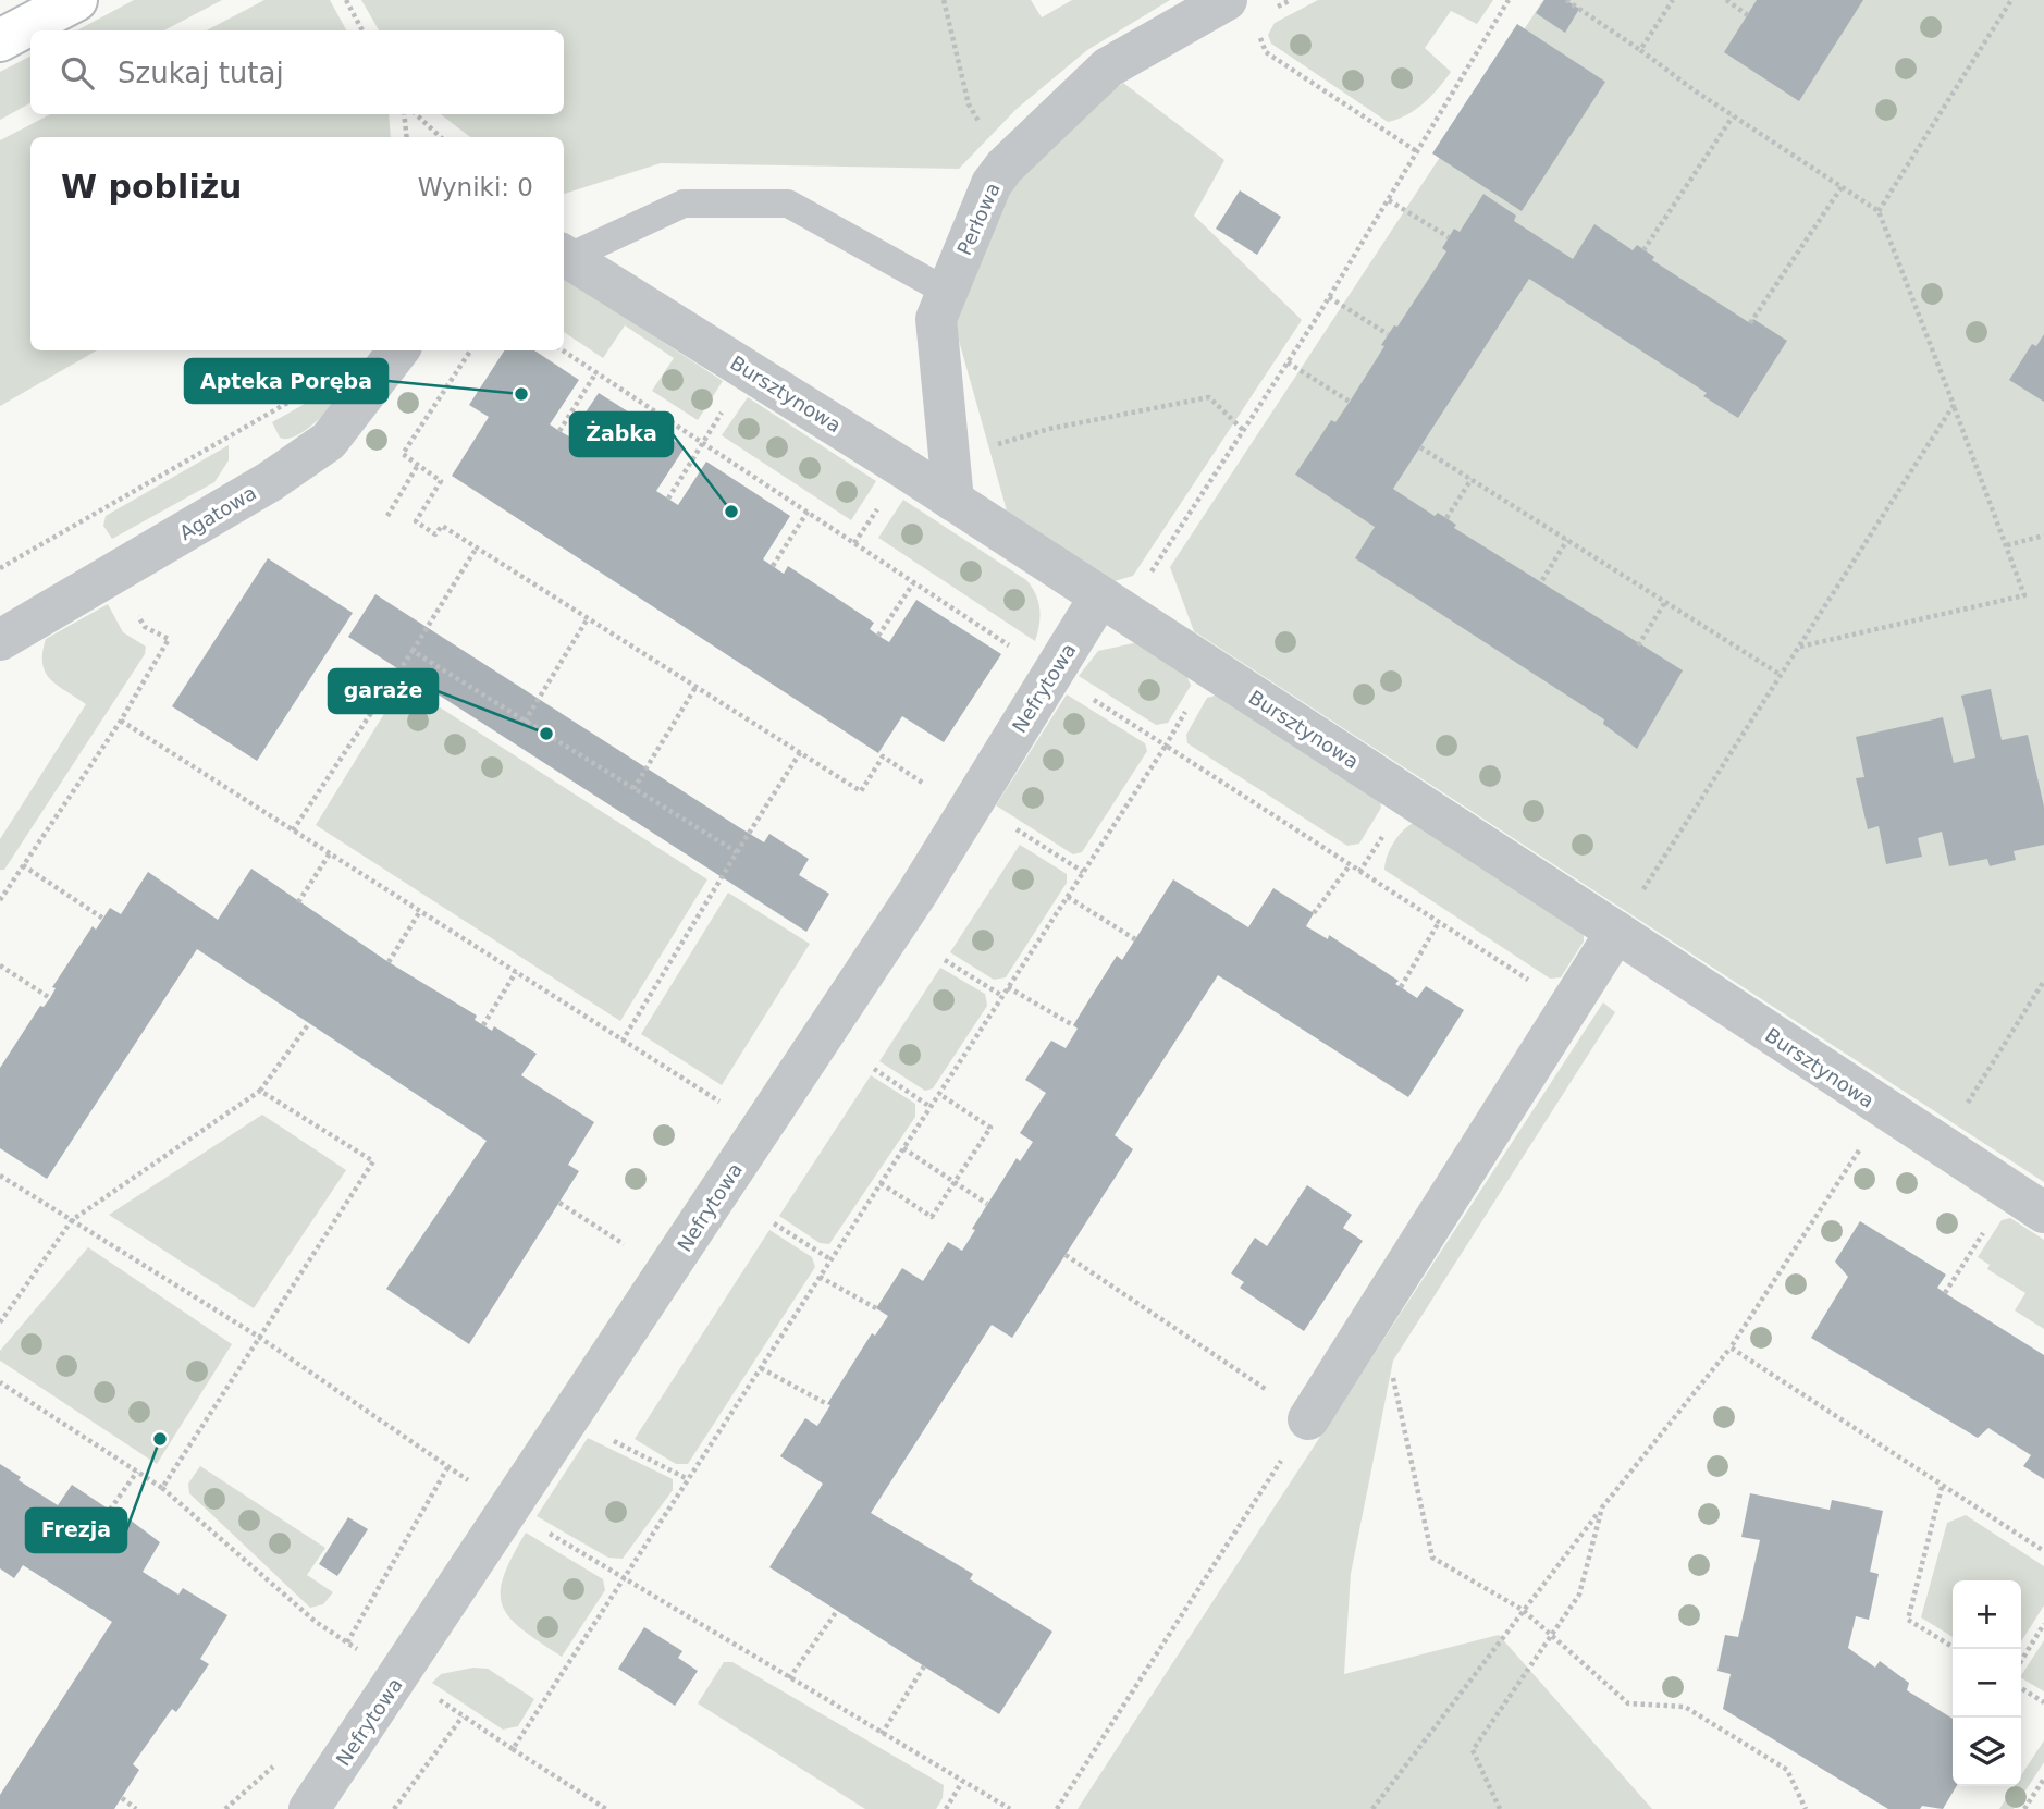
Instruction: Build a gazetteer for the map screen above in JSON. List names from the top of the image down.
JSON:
{
  "streets": {
    "street": [
      "Perłowa",
      "Bursztynowa",
      "Agatowa",
      "Nefrytowa"
    ]
  },
  "crossings": [
    ["Perłowa", "Bursztynowa"],
    ["Bursztynowa", "Nefrytowa"]
  ],
  "places": [
    "Apteka Poręba",
    "Żabka",
    "garaże",
    "Frezja"
  ],
  "page": {
    "search": "Szukaj tutaj",
    "heading": ["W pobliżu", "Wyniki: 0"],
    "map_buttons": ["+", "−"]
  }
}
